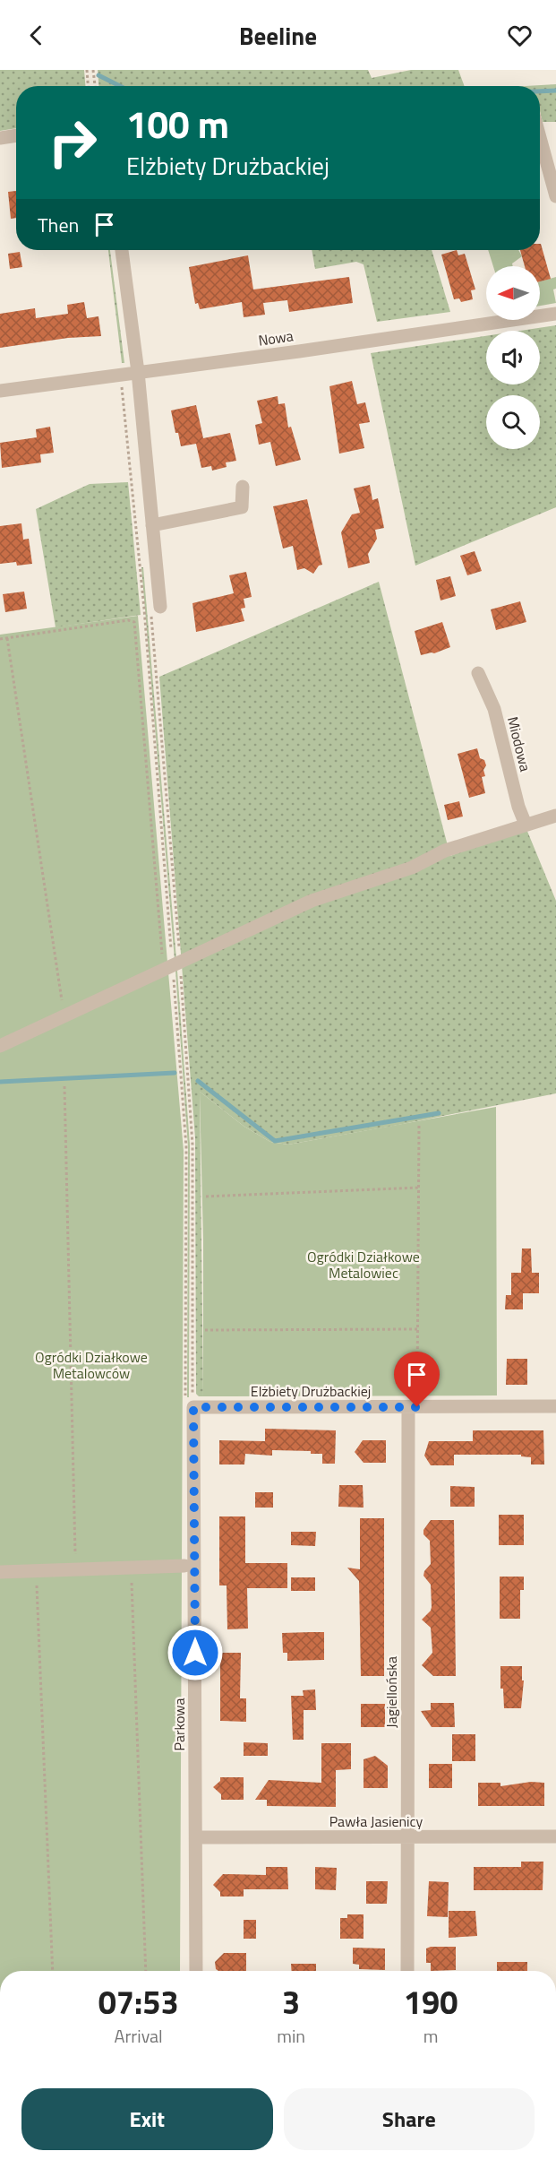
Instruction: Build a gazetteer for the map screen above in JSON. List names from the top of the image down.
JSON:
{
  "streets": {
    "street": [
      "Nowa",
      "Miodowa",
      "Elżbiety Drużbackiej",
      "Jagiellońska",
      "Parkowa",
      "Pawła Jasienicy"
    ]
  },
  "crossings": [
    ["Elżbiety Drużbackiej", "Jagiellońska"],
    ["Elżbiety Drużbackiej", "Parkowa"],
    ["Jagiellońska", "Pawła Jasienicy"],
    ["Parkowa", "Pawła Jasienicy"]
  ],
  "parks": ["Ogródki Działkowe Metalowiec", "Ogródki Działkowe Metalowców"],
  "north": "left",
  "page": {
    "header": "Beeline",
    "turn": ["100 m", "Elżbiety Drużbackiej"],
    "then": "Then",
    "eta": [
      "07:53",
      "Arrival",
      "3",
      "min",
      "190",
      "m"
    ],
    "buttons": ["Exit", "Share"]
  }
}
